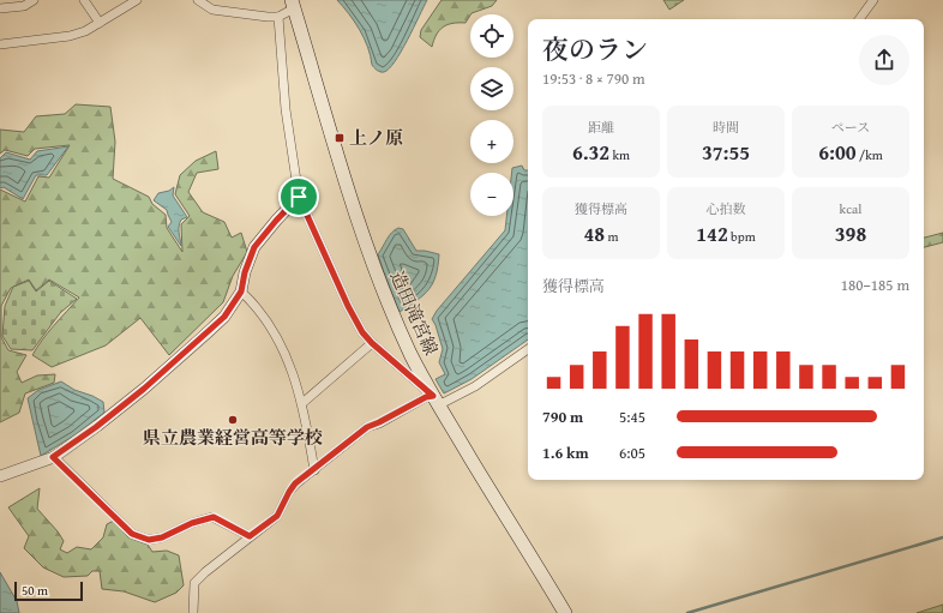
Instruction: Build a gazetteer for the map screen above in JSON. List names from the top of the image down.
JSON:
{
  "streets": {
    "main road": ["造田滝宮線"]
  },
  "places": {
    "transit": ["上ノ原"],
    "other": ["県立農業経営高等学校"]
  },
  "scale_bar": "50 m",
  "page": {
    "map_buttons": ["+", "−"],
    "heading": ["夜のラン", "19:53 · 8 × 790 m"],
    "stats": [
      ["距離", "6.32 km"],
      ["時間", "37:55"],
      ["ペース", "6:00 /km"],
      ["獲得標高", "48 m"],
      ["心拍数", "142 bpm"],
      ["kcal", "398"]
    ],
    "chart": ["獲得標高", "180–185 m"],
    "list": [
      {
        "name": "790 m",
        "note": "5:45"
      },
      {
        "name": "1.6 km",
        "note": "6:05"
      }
    ],
    "scale": "50 m"
  }
}
